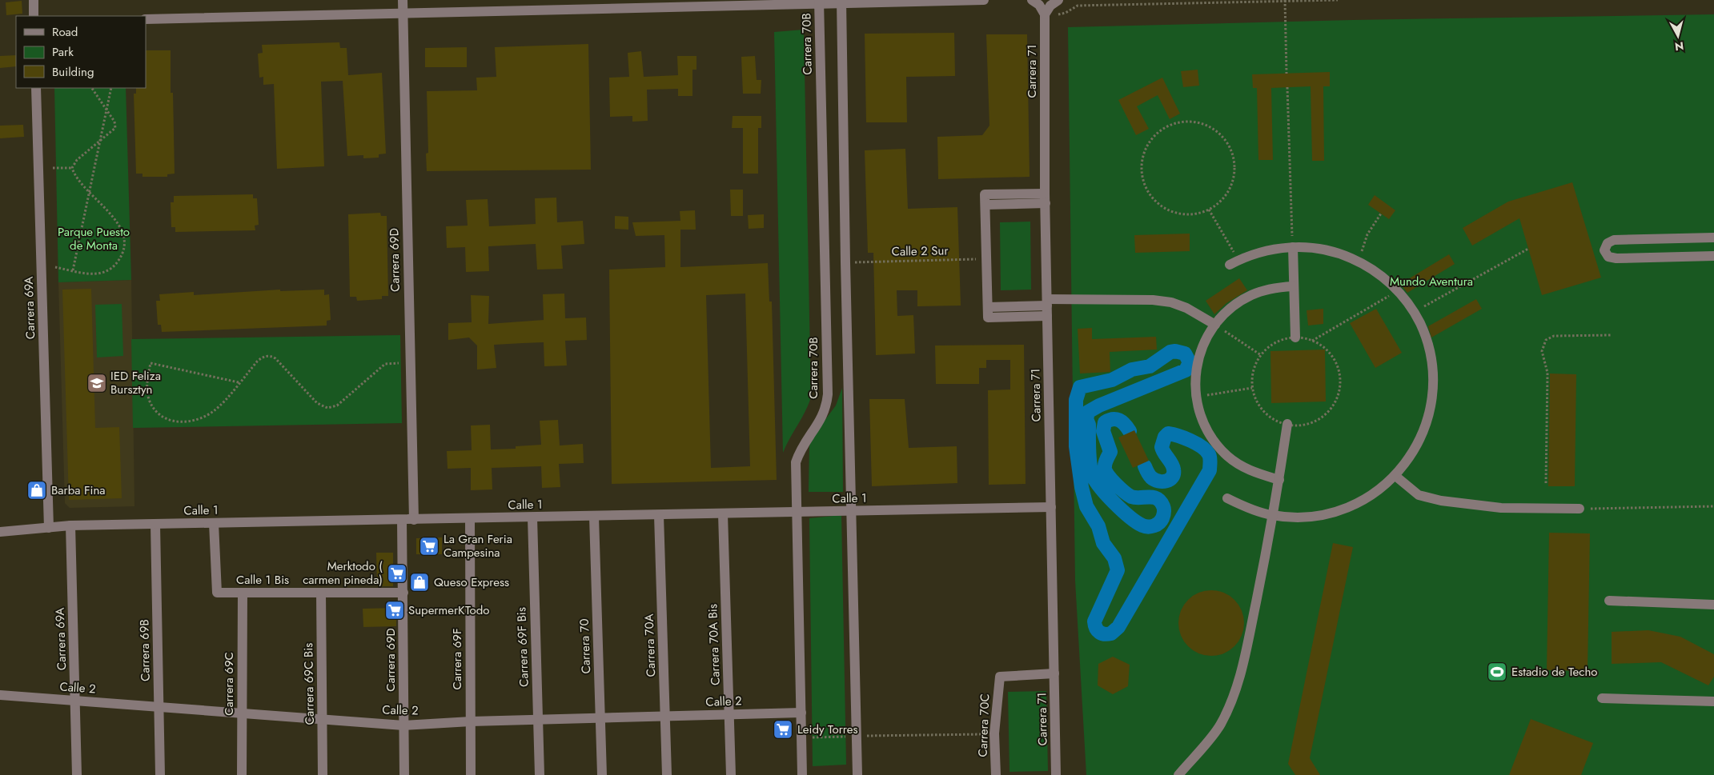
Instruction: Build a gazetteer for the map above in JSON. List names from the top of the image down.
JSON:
{
  "streets": {
    "street": [
      "Carrera 70B",
      "Carrera 71",
      "Carrera 69D",
      "Carrera 69A",
      "Calle 1",
      "Calle 1 Bis",
      "Carrera 70A Bis",
      "Carrera 70A",
      "Carrera 70",
      "Carrera 69F Bis",
      "Carrera 69B",
      "Carrera 69F",
      "Carrera 69C",
      "Carrera 69C Bis",
      "Calle 2",
      "Carrera 70C"
    ],
    "path": ["Calle 2 Sur"]
  },
  "crossings": [
    ["Carrera 70B", "Calle 1"],
    ["Carrera 70B", "Calle 2"],
    ["Carrera 71", "Calle 1"],
    ["Carrera 71", "Carrera 70C"],
    ["Carrera 69D", "Calle 1"],
    ["Carrera 69D", "Calle 1 Bis"],
    ["Carrera 69D", "Calle 2"],
    ["Carrera 69A", "Calle 1"],
    ["Carrera 69A", "Calle 2"],
    ["Calle 1", "Calle 1 Bis"],
    ["Calle 1", "Carrera 70A Bis"],
    ["Calle 1", "Carrera 70A"],
    ["Calle 1", "Carrera 70"],
    ["Calle 1", "Carrera 69F Bis"],
    ["Calle 1", "Carrera 69B"],
    ["Calle 1", "Carrera 69F"],
    ["Calle 1 Bis", "Carrera 69C"],
    ["Calle 1 Bis", "Carrera 69C Bis"],
    ["Carrera 70A Bis", "Calle 2"],
    ["Carrera 70A", "Calle 2"],
    ["Carrera 70", "Calle 2"],
    ["Carrera 69F Bis", "Calle 2"],
    ["Carrera 69B", "Calle 2"],
    ["Carrera 69F", "Calle 2"],
    ["Carrera 69C", "Calle 2"],
    ["Carrera 69C Bis", "Calle 2"]
  ],
  "parks": ["Parque Puesto de Monta", "Mundo Aventura"],
  "places": {
    "school or university": ["IED Feliza Bursztyn"],
    "shop": ["Barba Fina", "Queso Express"],
    "supermarket": [
      "La Gran Feria Campesina",
      "Merktodo ( carmen pineda)",
      "SupermerKTodo",
      "Leidy Torres"
    ],
    "sports": ["Estadio de Techo"]
  },
  "legend": ["Road", "Park", "Building"],
  "north": "bottom"
}
